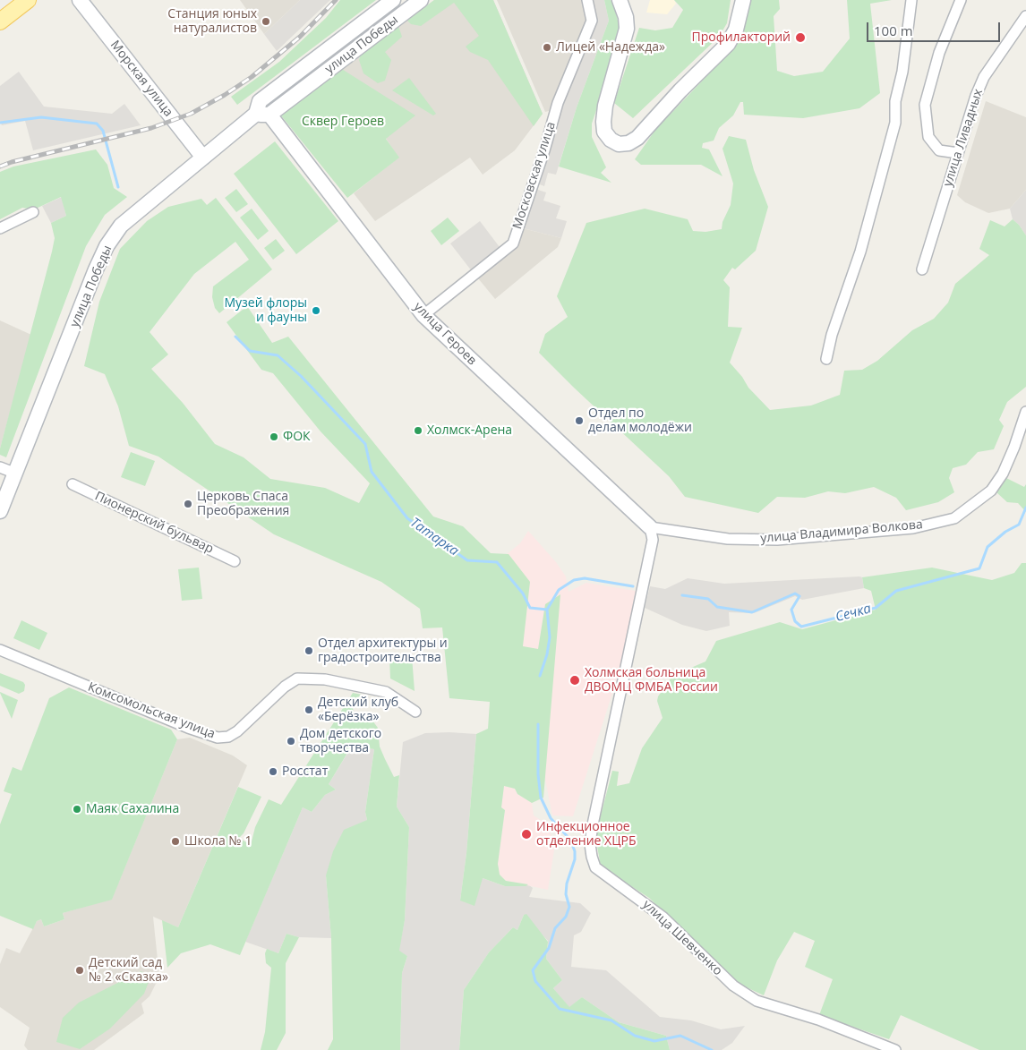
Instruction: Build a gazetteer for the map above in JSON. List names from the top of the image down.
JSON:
{
  "streets": {
    "main road": ["улица Победы", "Морская улица", "улица Героев"],
    "street": [
      "улица Ливадных",
      "Московская улица",
      "Пионерский бульвар",
      "улица Владимира Волкова",
      "Комсомольская улица",
      "улица Шевченко"
    ]
  },
  "crossings": [
    ["улица Победы", "Морская улица"],
    ["улица Победы", "улица Героев"],
    ["Московская улица", "улица Героев"],
    ["улица Героев", "улица Владимира Волкова"],
    ["улица Героев", "улица Шевченко"],
    ["улица Владимира Волкова", "улица Шевченко"]
  ],
  "water": ["Татарка", "Сечка"],
  "parks": ["Сквер Героев"],
  "places": [
    "Станция юных натуралистов",
    "Профилакторий",
    "Лицей «Надежда»",
    "Музей флоры и фауны",
    "Отдел по делам молодёжи",
    "Холмск-Арена",
    "ФОК",
    "Церковь Спаса Преображения",
    "Отдел архитектуры и градостроительства",
    "Холмская больница ДВОМЦ ФМБА России",
    "Детский клуб «Берёзка»",
    "Дом детского творчества",
    "Росстат",
    "Маяк Сахалина",
    "Инфекционное отделение ХЦРБ",
    "Школа № 1",
    "Детский сад № 2 «Сказка»"
  ],
  "scale_bar": "100 m"
}
